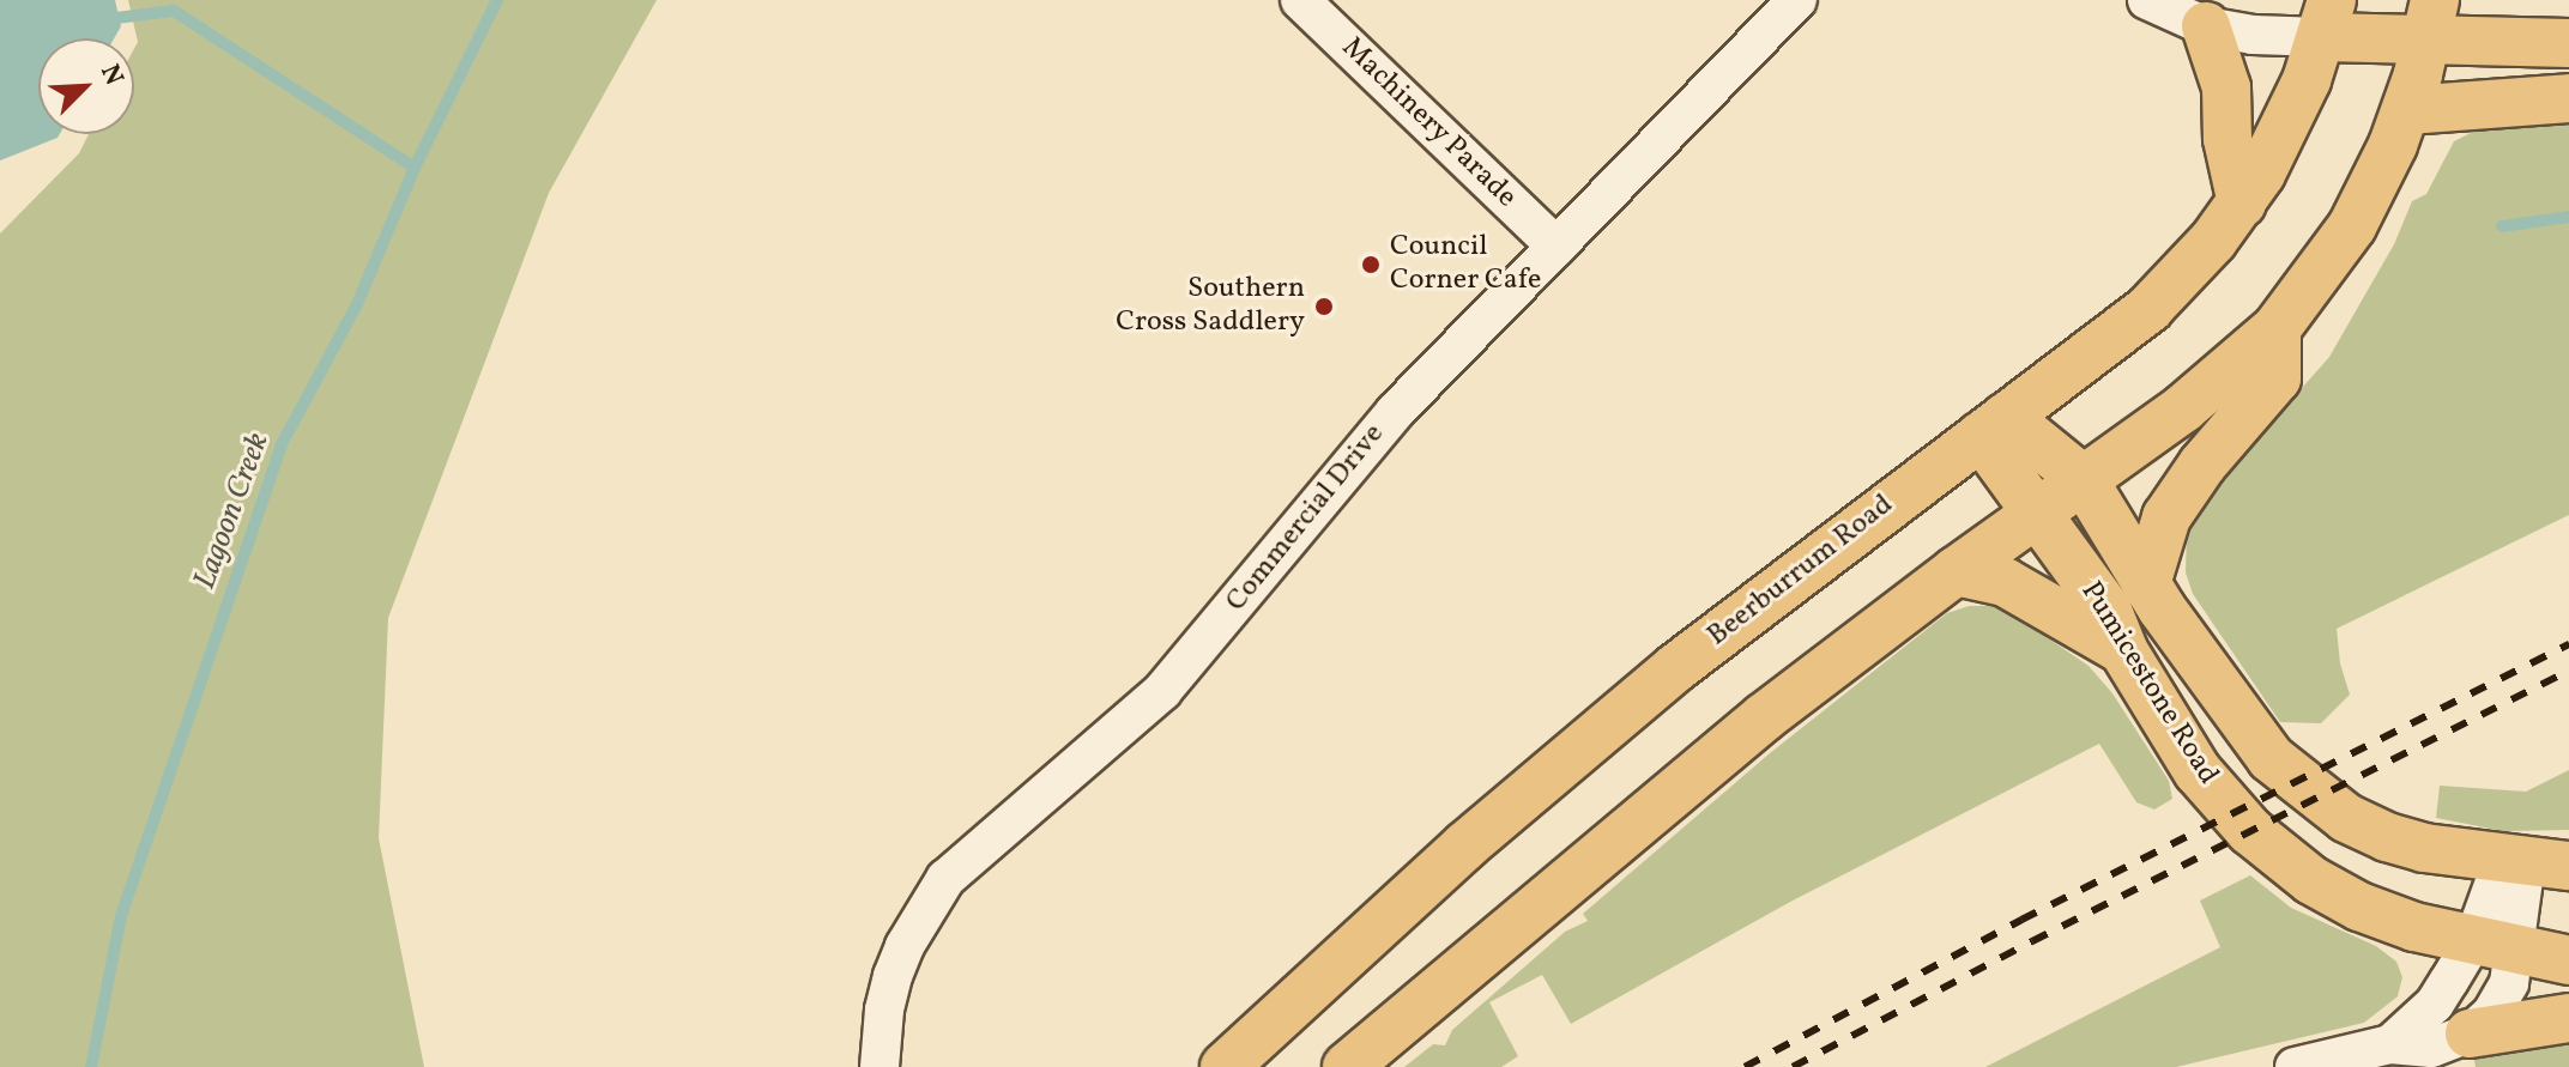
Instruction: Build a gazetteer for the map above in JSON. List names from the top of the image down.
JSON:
{
  "streets": {
    "main road": ["Beerburrum Road", "Pumicestone Road"],
    "street": ["Machinery Parade", "Commercial Drive"]
  },
  "crossings": [
    ["Machinery Parade", "Commercial Drive"],
    ["Beerburrum Road", "Pumicestone Road"]
  ],
  "water": ["Lagoon Creek"],
  "places": ["Council Corner Cafe", "Southern Cross Saddlery"],
  "north": "top right"
}
